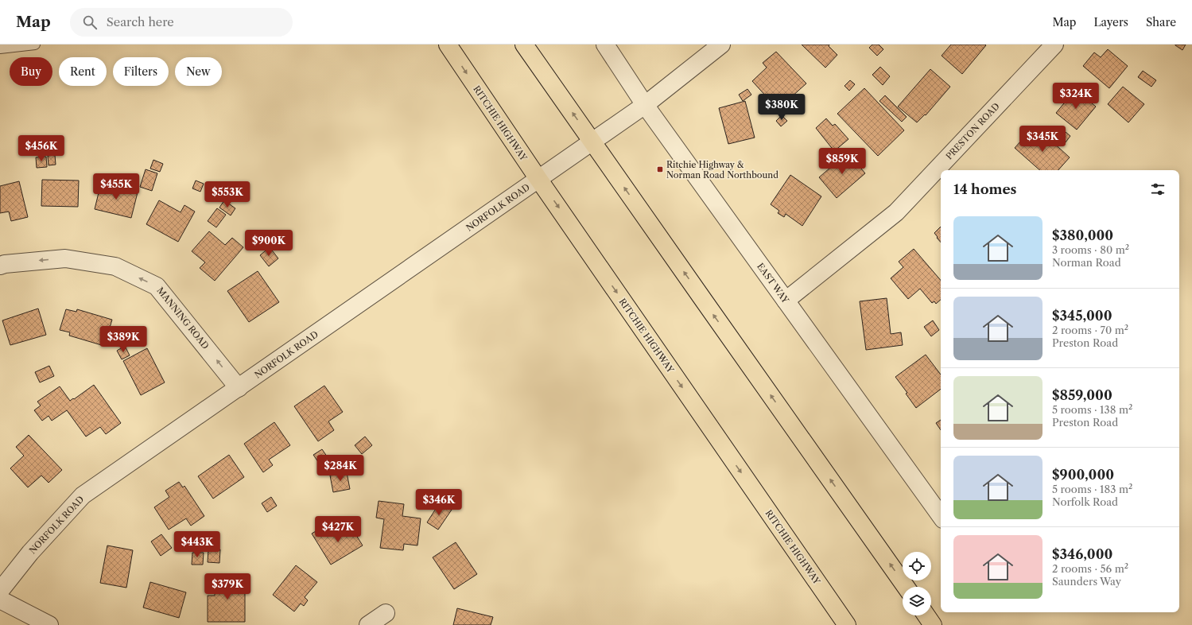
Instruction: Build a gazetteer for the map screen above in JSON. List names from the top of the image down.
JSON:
{
  "streets": {
    "main road": ["RITCHIE HIGHWAY"],
    "street": [
      "PRESTON ROAD",
      "NORFOLK ROAD",
      "EAST WAY",
      "MANNING ROAD"
    ]
  },
  "crossings": [
    ["RITCHIE HIGHWAY", "NORFOLK ROAD"],
    ["PRESTON ROAD", "EAST WAY"],
    ["NORFOLK ROAD", "EAST WAY"],
    ["NORFOLK ROAD", "MANNING ROAD"]
  ],
  "one_way": ["MANNING ROAD"],
  "places": {
    "transit": ["Ritchie Highway & Norman Road Northbound"]
  },
  "page": {
    "header": "Map",
    "search": "Search here",
    "nav": ["Map", "Layers", "Share"],
    "chip": [
      "Buy",
      "Rent",
      "Filters",
      "New"
    ],
    "price": [
      "$324K",
      "$380K",
      "$345K",
      "$456K",
      "$859K",
      "$455K",
      "$553K",
      "$900K",
      "$389K",
      "$284K",
      "$346K",
      "$427K",
      "$443K",
      "$379K"
    ],
    "heading": "14 homes",
    "list": [
      {
        "name": "$380,000",
        "note": "3 rooms · 80 m² · Norman Road"
      },
      {
        "name": "$345,000",
        "note": "2 rooms · 70 m² · Preston Road"
      },
      {
        "name": "$859,000",
        "note": "5 rooms · 138 m² · Preston Road"
      },
      {
        "name": "$900,000",
        "note": "5 rooms · 183 m² · Norfolk Road"
      },
      {
        "name": "$346,000",
        "note": "2 rooms · 56 m² · Saunders Way"
      }
    ]
  }
}
